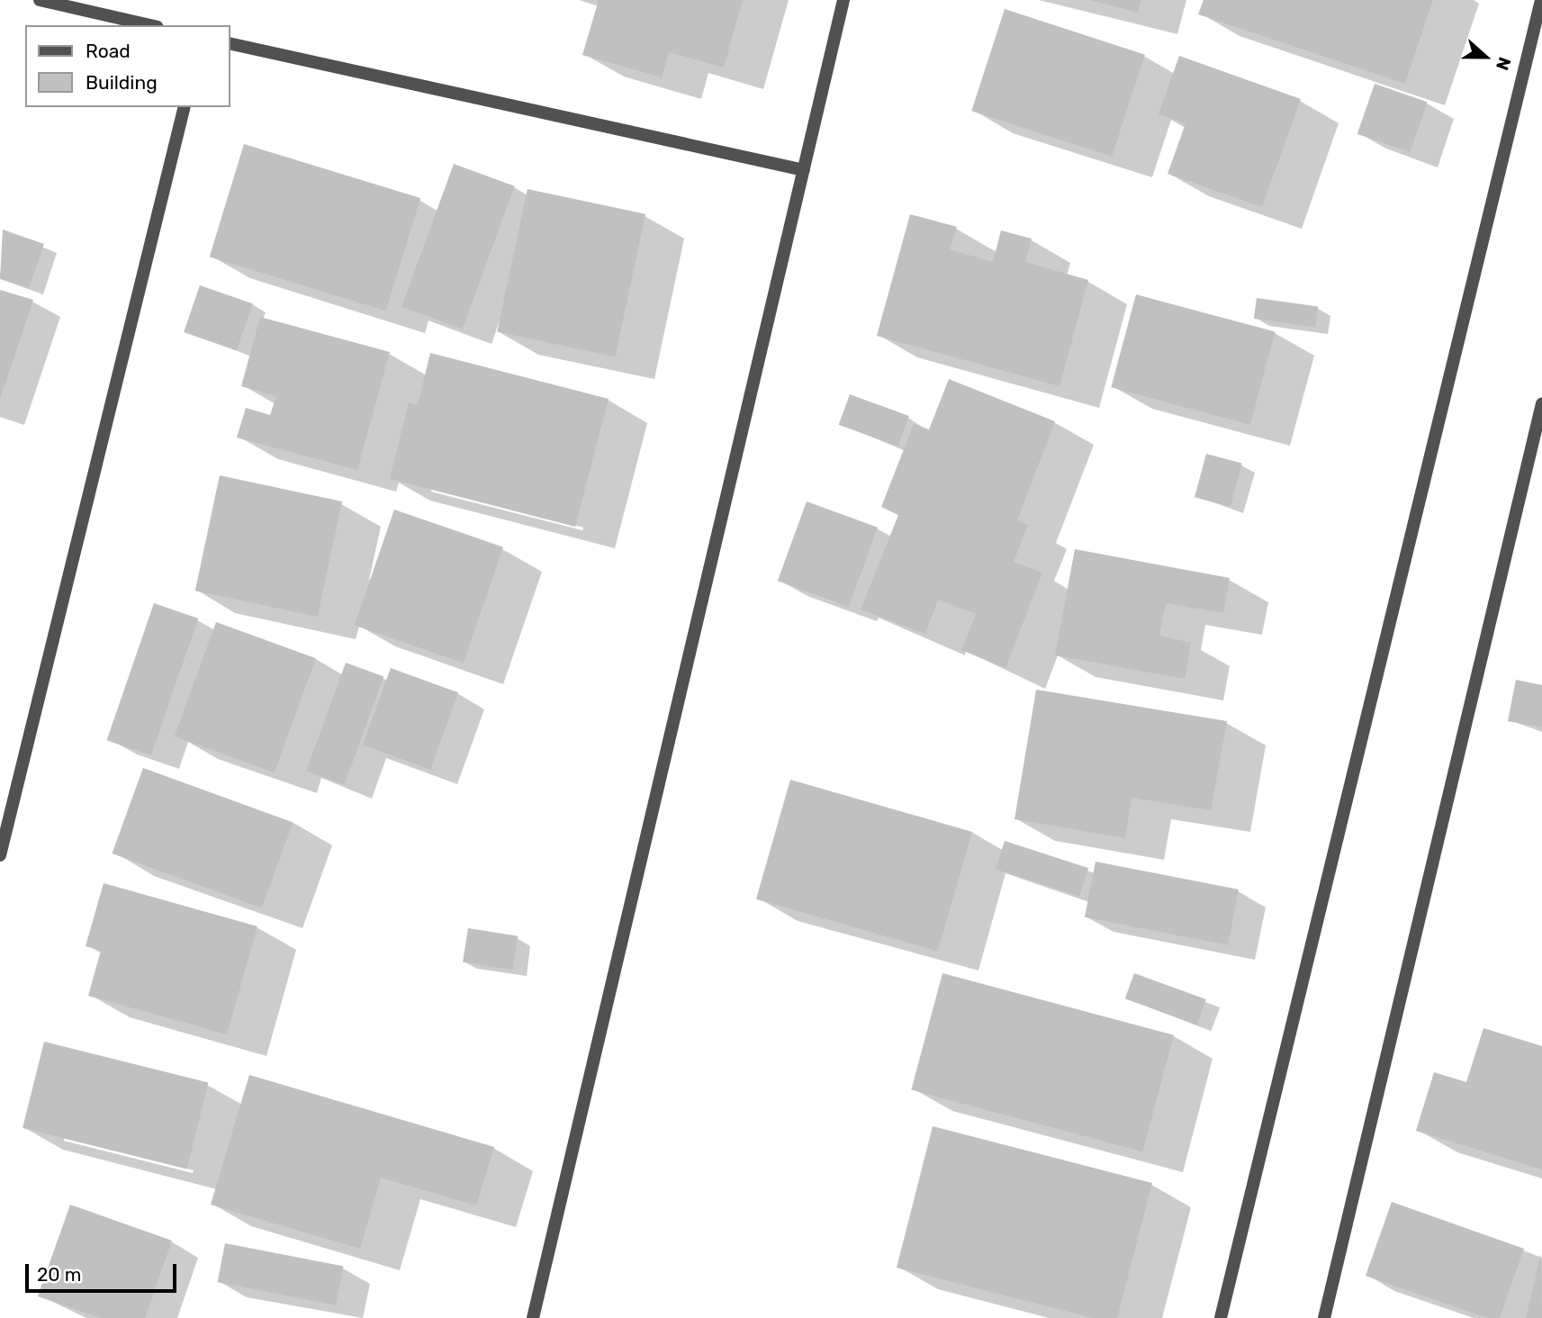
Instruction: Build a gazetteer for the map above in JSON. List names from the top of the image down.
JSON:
{
  "legend": ["Road", "Building"],
  "scale_bar": "20 m",
  "north": "right"
}
